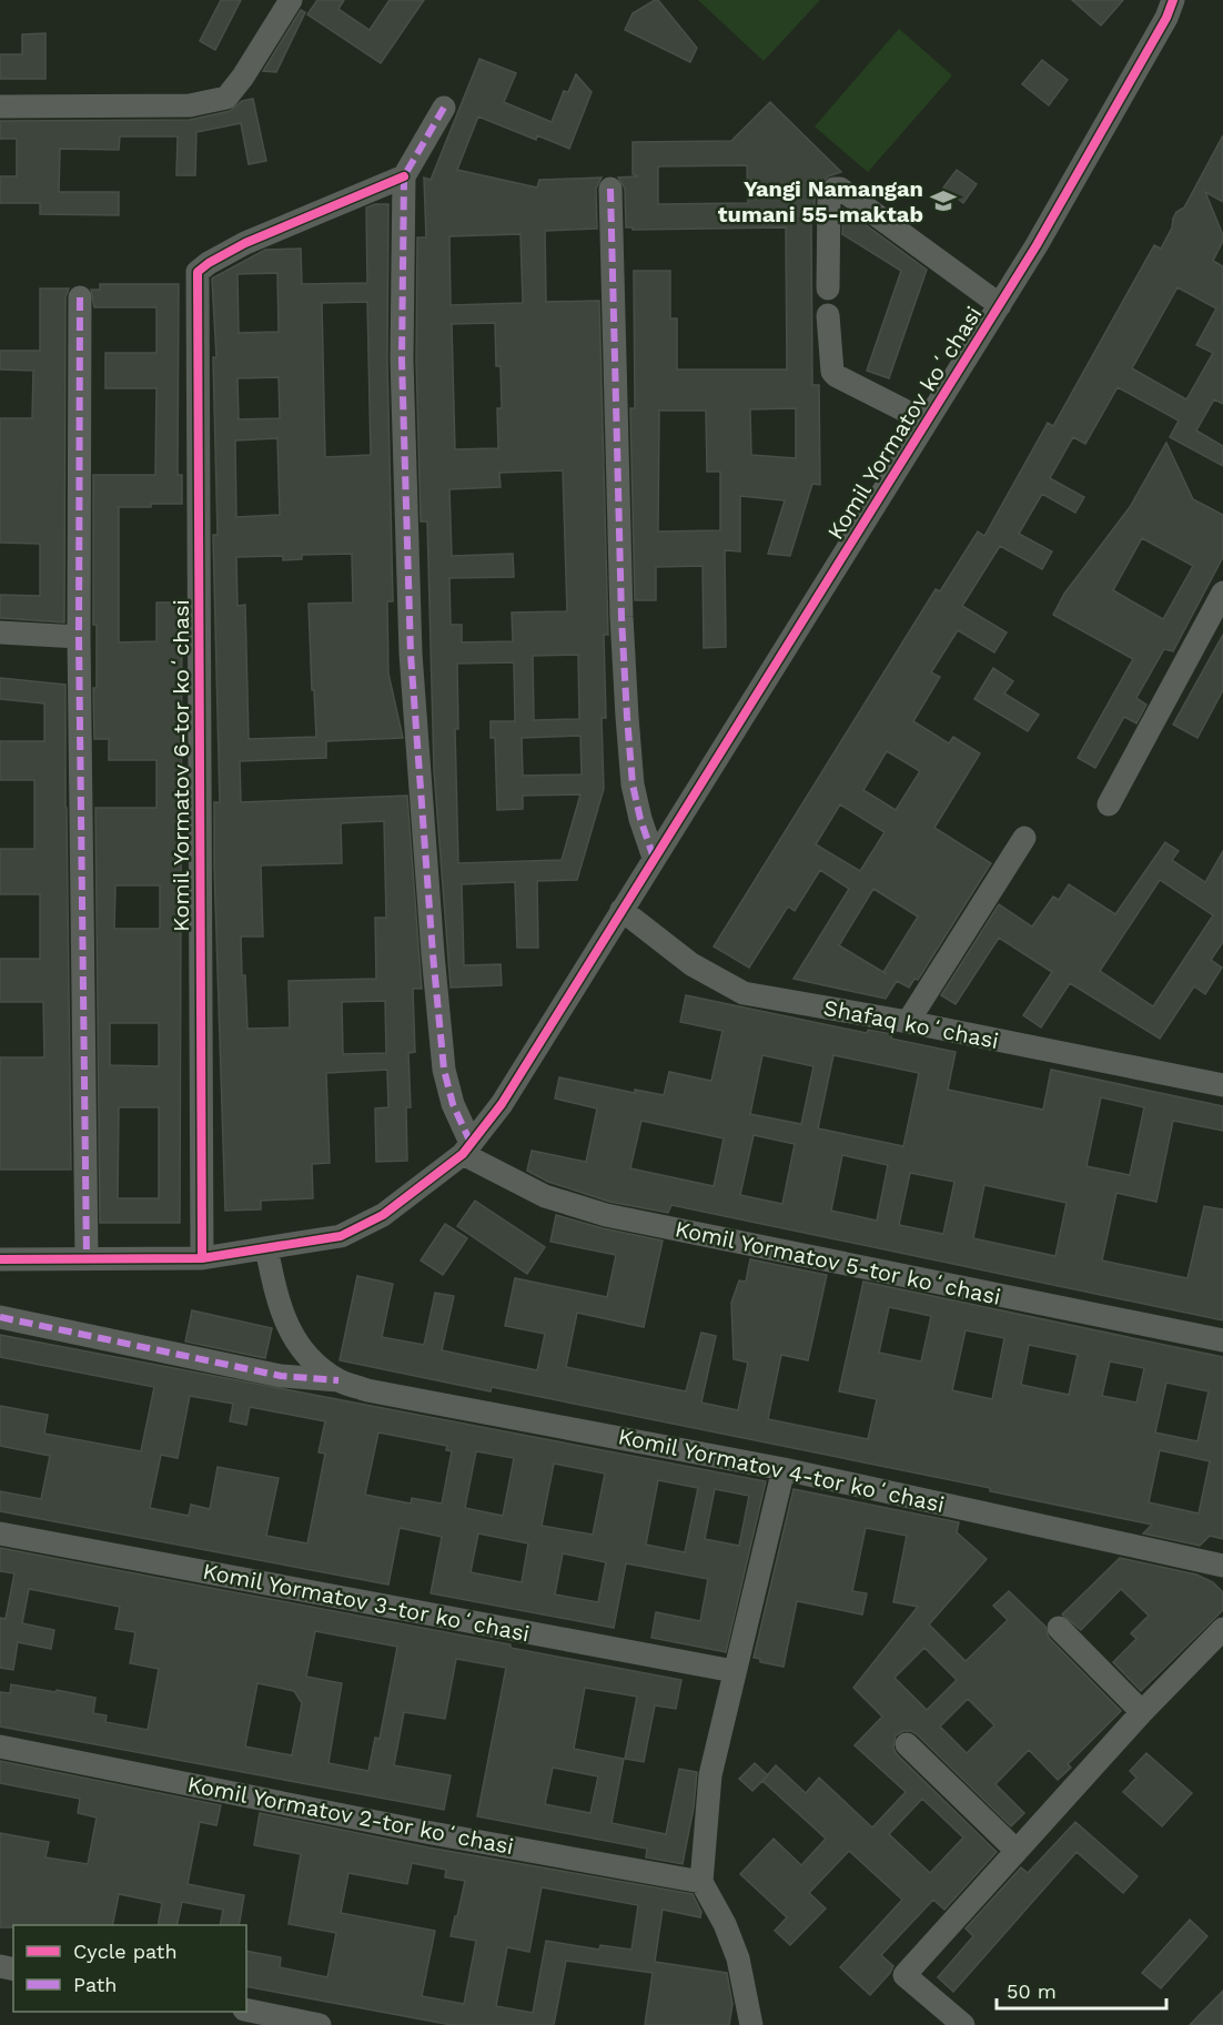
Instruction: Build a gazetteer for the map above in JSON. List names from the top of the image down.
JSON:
{
  "streets": {
    "street": [
      "Komil Yormatov koʻchasi",
      "Komil Yormatov 6-tor koʻchasi",
      "Shafaq koʻchasi",
      "Komil Yormatov 5-tor koʻchasi",
      "Komil Yormatov 4-tor koʻchasi",
      "Komil Yormatov 3-tor koʻchasi",
      "Komil Yormatov 2-tor koʻchasi"
    ]
  },
  "crossings": [
    ["Komil Yormatov koʻchasi", "Komil Yormatov 6-tor koʻchasi"],
    ["Komil Yormatov koʻchasi", "Shafaq koʻchasi"],
    ["Komil Yormatov koʻchasi", "Komil Yormatov 5-tor koʻchasi"],
    ["Komil Yormatov koʻchasi", "Komil Yormatov 4-tor koʻchasi"]
  ],
  "places": {
    "school or university": ["Yangi Namangan tumani 55-maktab"]
  },
  "legend": ["Cycle path", "Path"],
  "scale_bar": "50 m"
}
